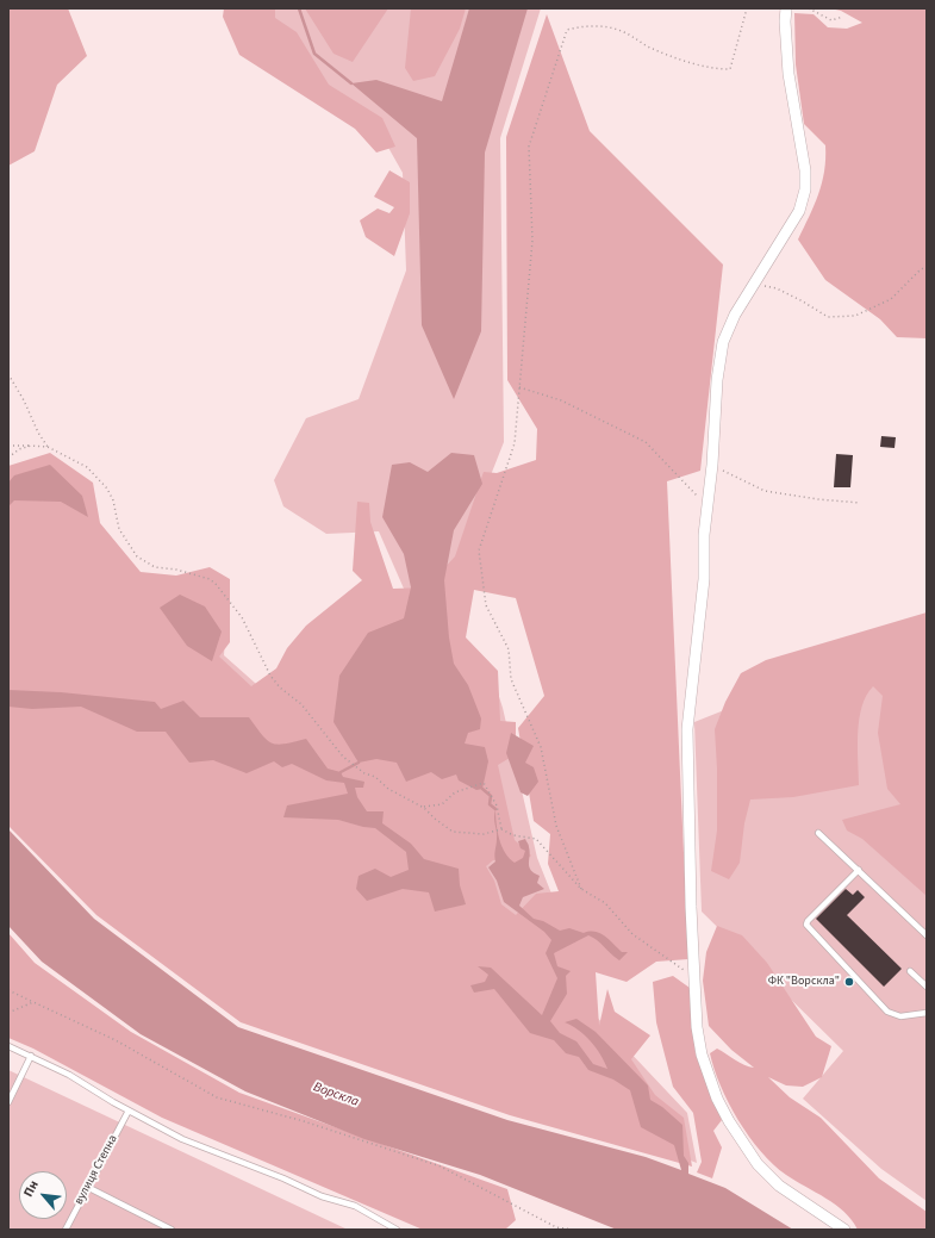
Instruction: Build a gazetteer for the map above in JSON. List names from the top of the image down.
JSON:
{
  "streets": {
    "lane": ["вулиця Степна"]
  },
  "water": ["Ворскла"],
  "places": ["ФК \"Ворскла\""],
  "north": "top left"
}
